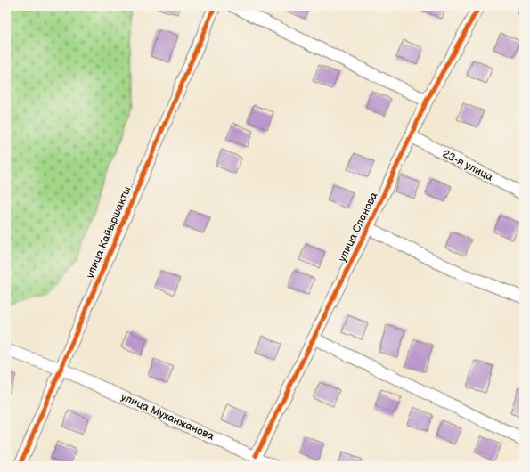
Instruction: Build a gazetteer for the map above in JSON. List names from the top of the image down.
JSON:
{
  "streets": {
    "street": [
      "23-я улица",
      "улица Сланова",
      "улица Кайыршакты",
      "улица Муханжанова"
    ]
  },
  "crossings": [
    ["23-я улица", "улица Сланова"],
    ["улица Сланова", "улица Муханжанова"],
    ["улица Кайыршакты", "улица Муханжанова"]
  ]
}
